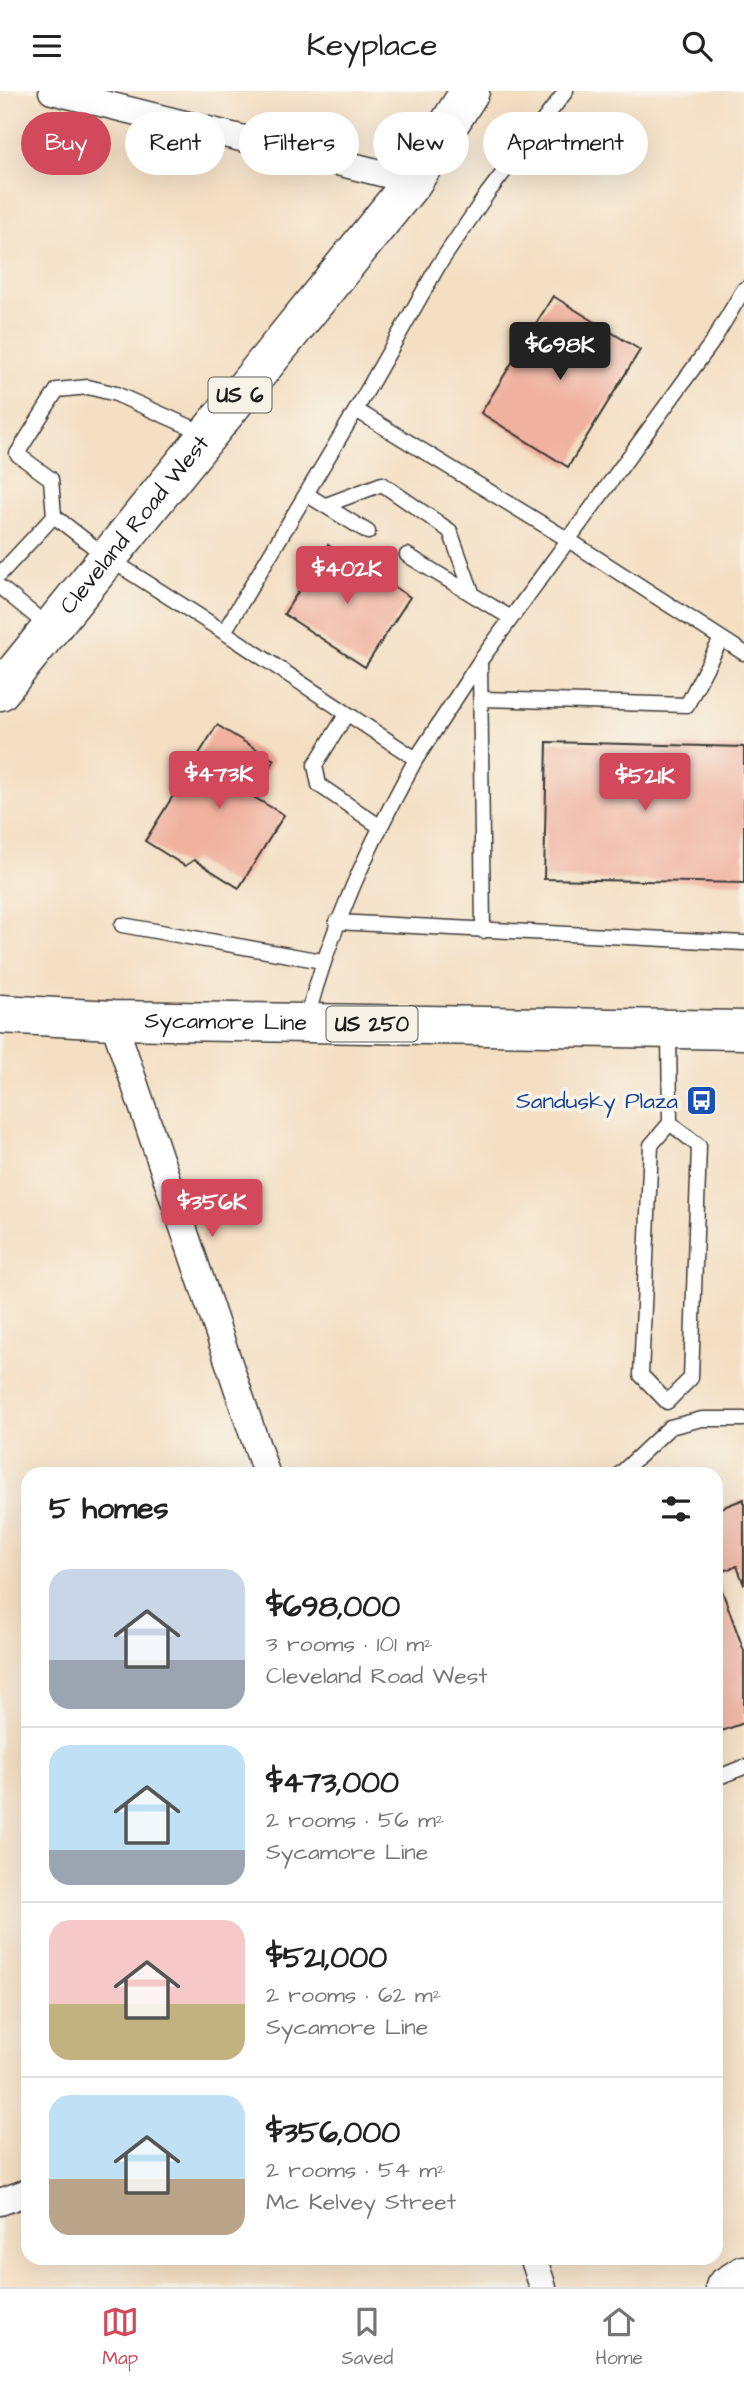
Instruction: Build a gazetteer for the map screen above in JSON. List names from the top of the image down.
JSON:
{
  "streets": {
    "main road": [
      "US 6",
      "Cleveland Road West",
      "Sycamore Line",
      "US 250"
    ]
  },
  "places": {
    "bus stop": ["Sandusky Plaza"]
  },
  "page": {
    "header": "Keyplace",
    "chip": [
      "Buy",
      "Rent",
      "Filters",
      "New",
      "Apartment"
    ],
    "price": [
      "$698K",
      "$402K",
      "$473K",
      "$521K",
      "$356K"
    ],
    "heading": "5 homes",
    "list": [
      {
        "name": "$698,000",
        "note": "3 rooms · 101 m² · Cleveland Road West"
      },
      {
        "name": "$473,000",
        "note": "2 rooms · 56 m² · Sycamore Line"
      },
      {
        "name": "$521,000",
        "note": "2 rooms · 62 m² · Sycamore Line"
      },
      {
        "name": "$356,000",
        "note": "2 rooms · 54 m² · Mc Kelvey Street"
      }
    ],
    "tabs": ["Map", "Saved", "Home"]
  }
}
